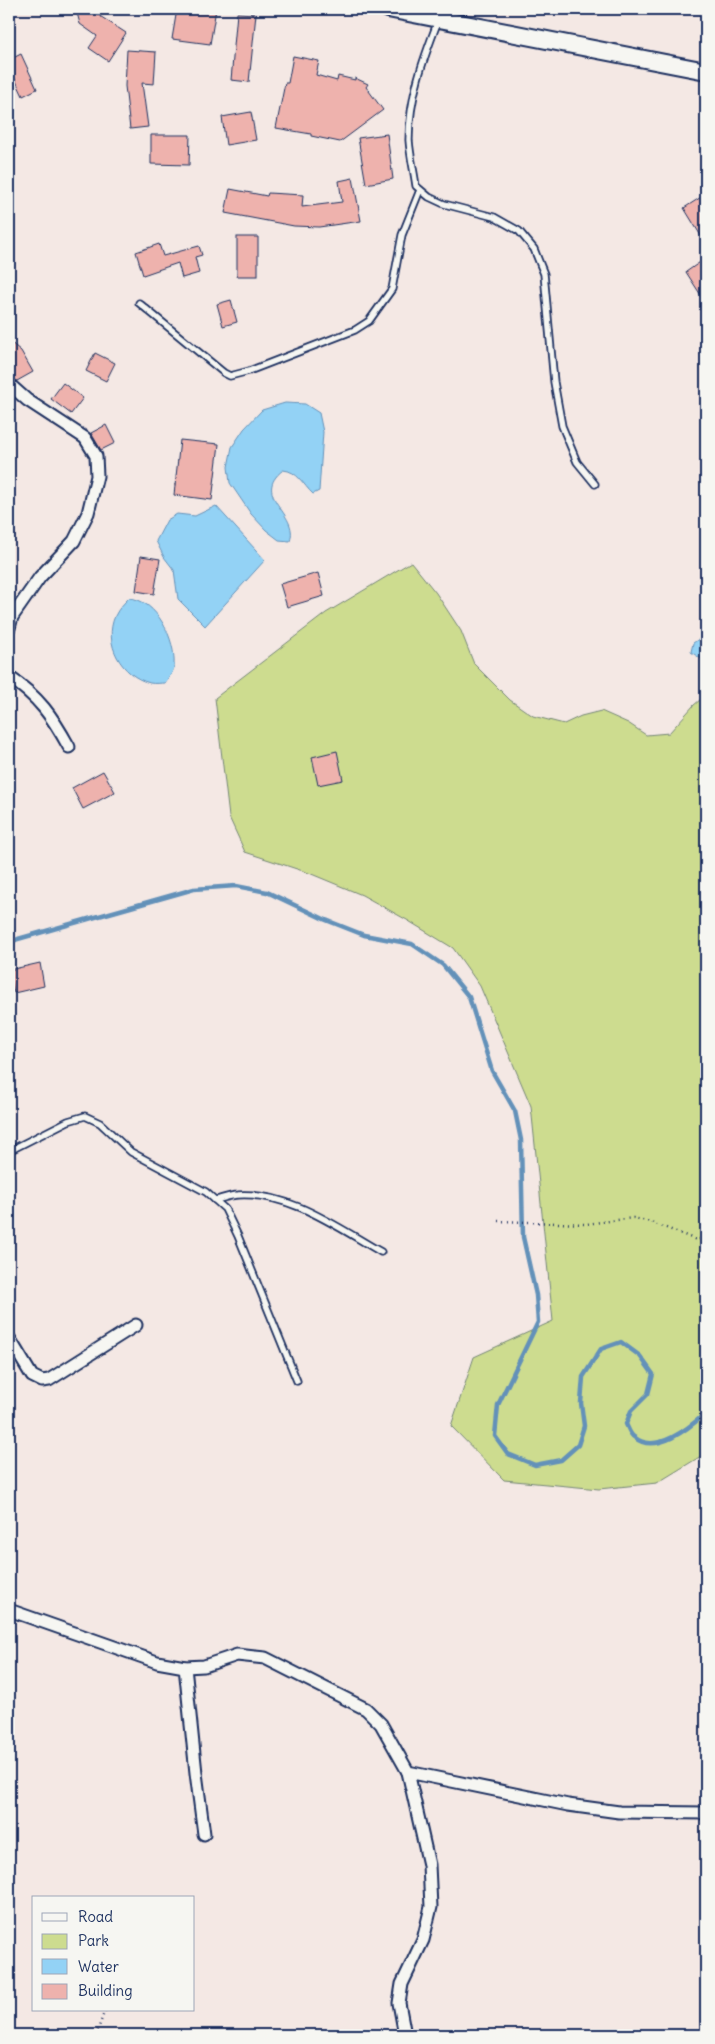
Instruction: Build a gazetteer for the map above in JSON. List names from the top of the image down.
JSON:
{
  "legend": [
    "Road",
    "Park",
    "Water",
    "Building"
  ]
}
